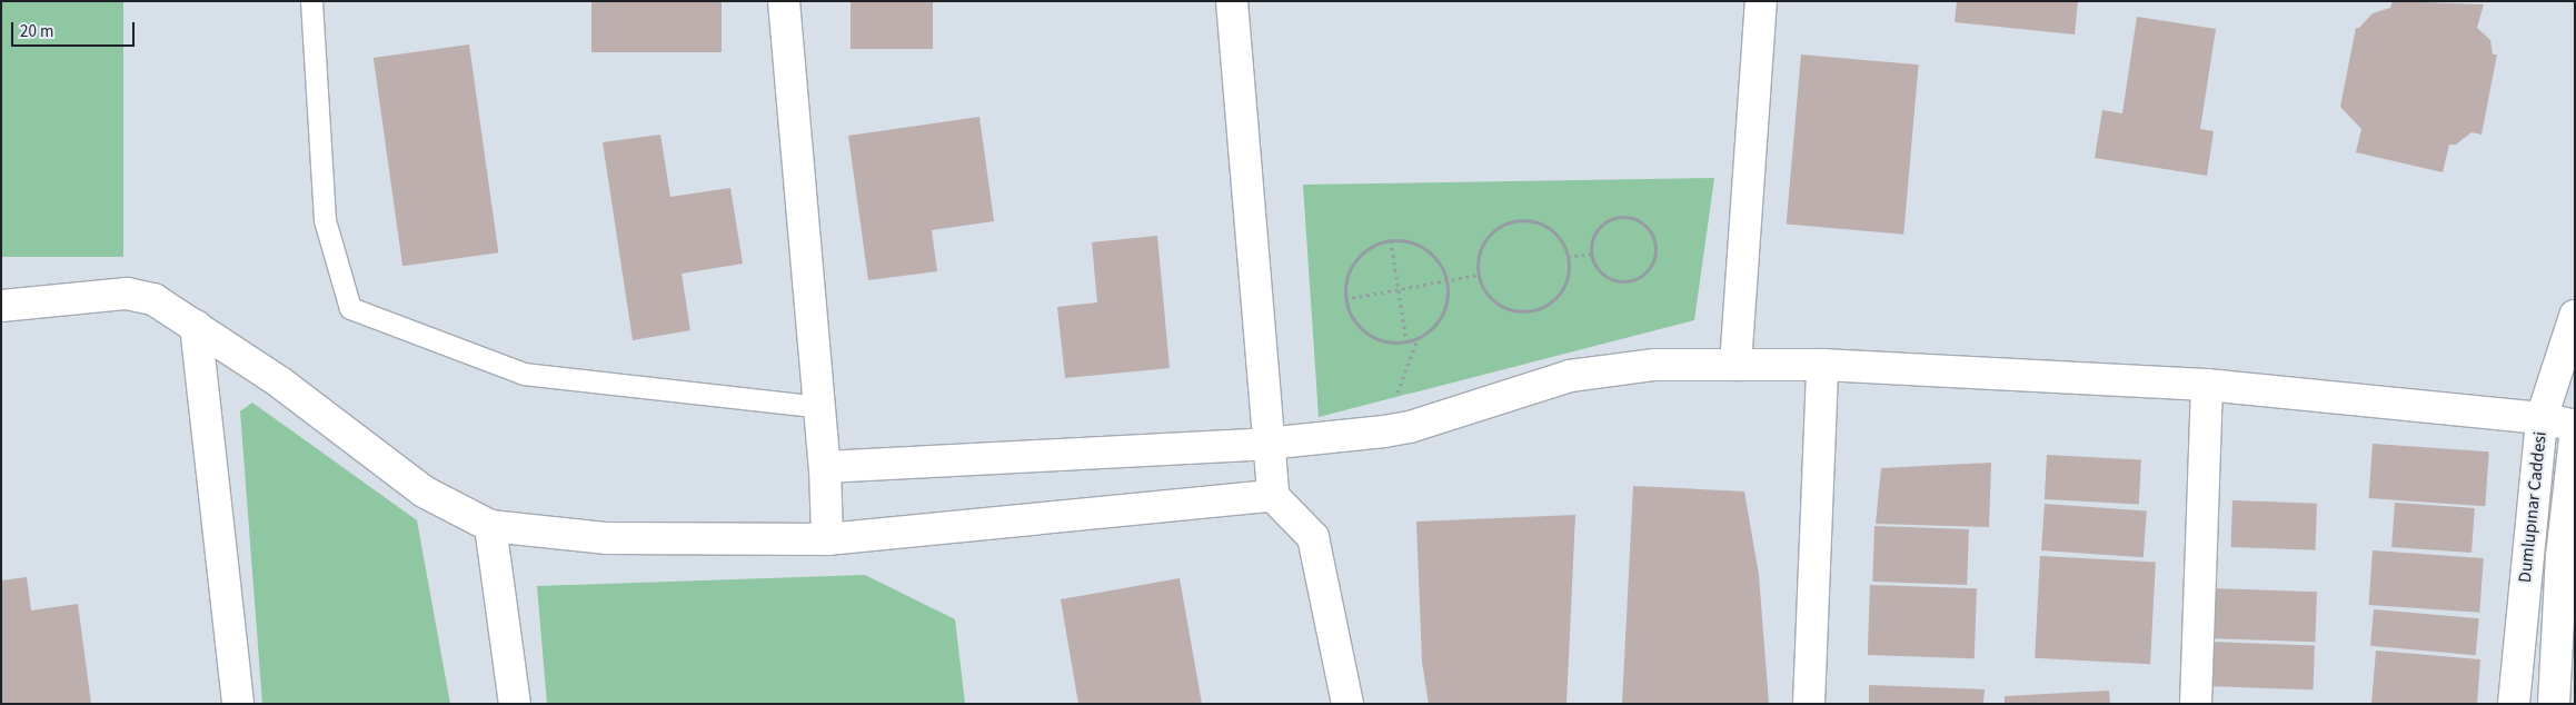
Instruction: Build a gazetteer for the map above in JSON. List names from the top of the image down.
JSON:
{
  "streets": {
    "street": ["Dumlupınar Caddesi"]
  },
  "scale_bar": "20 m"
}
